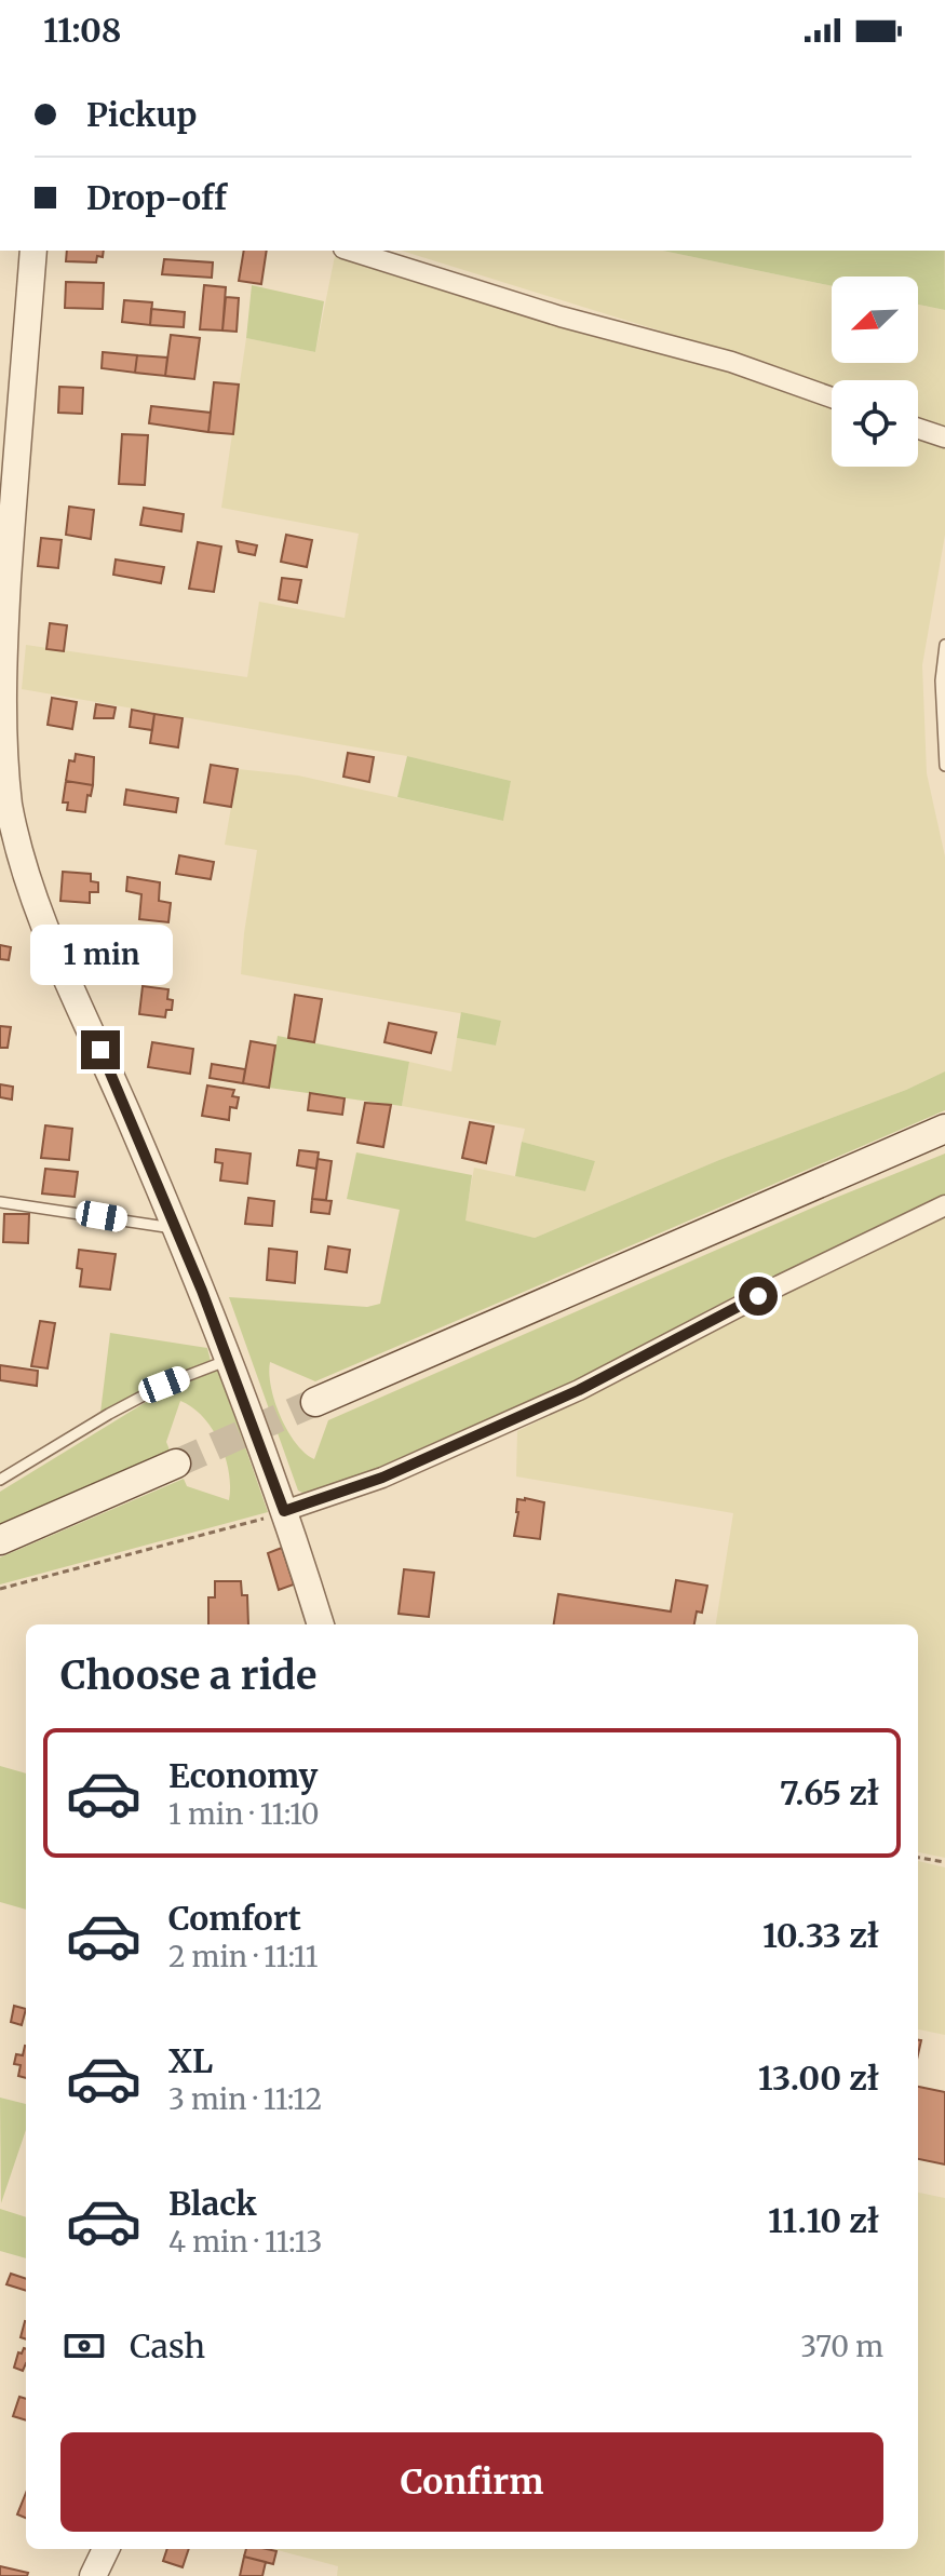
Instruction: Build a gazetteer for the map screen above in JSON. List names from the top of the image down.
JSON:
{
  "north": "bottom left",
  "page": {
    "status": "11:08",
    "banner": ["Pickup", "Drop-off"],
    "bubble": "1 min",
    "heading": "Choose a ride",
    "list": [
      {
        "name": "Economy",
        "note": "1 min · 11:10",
        "value": "7.65 zł"
      },
      {
        "name": "Comfort",
        "note": "2 min · 11:11",
        "value": "10.33 zł"
      },
      {
        "name": "XL",
        "note": "3 min · 11:12",
        "value": "13.00 zł"
      },
      {
        "name": "Black",
        "note": "4 min · 11:13",
        "value": "11.10 zł"
      }
    ],
    "pay": ["Cash", "370 m"],
    "buttons": "Confirm"
  }
}
